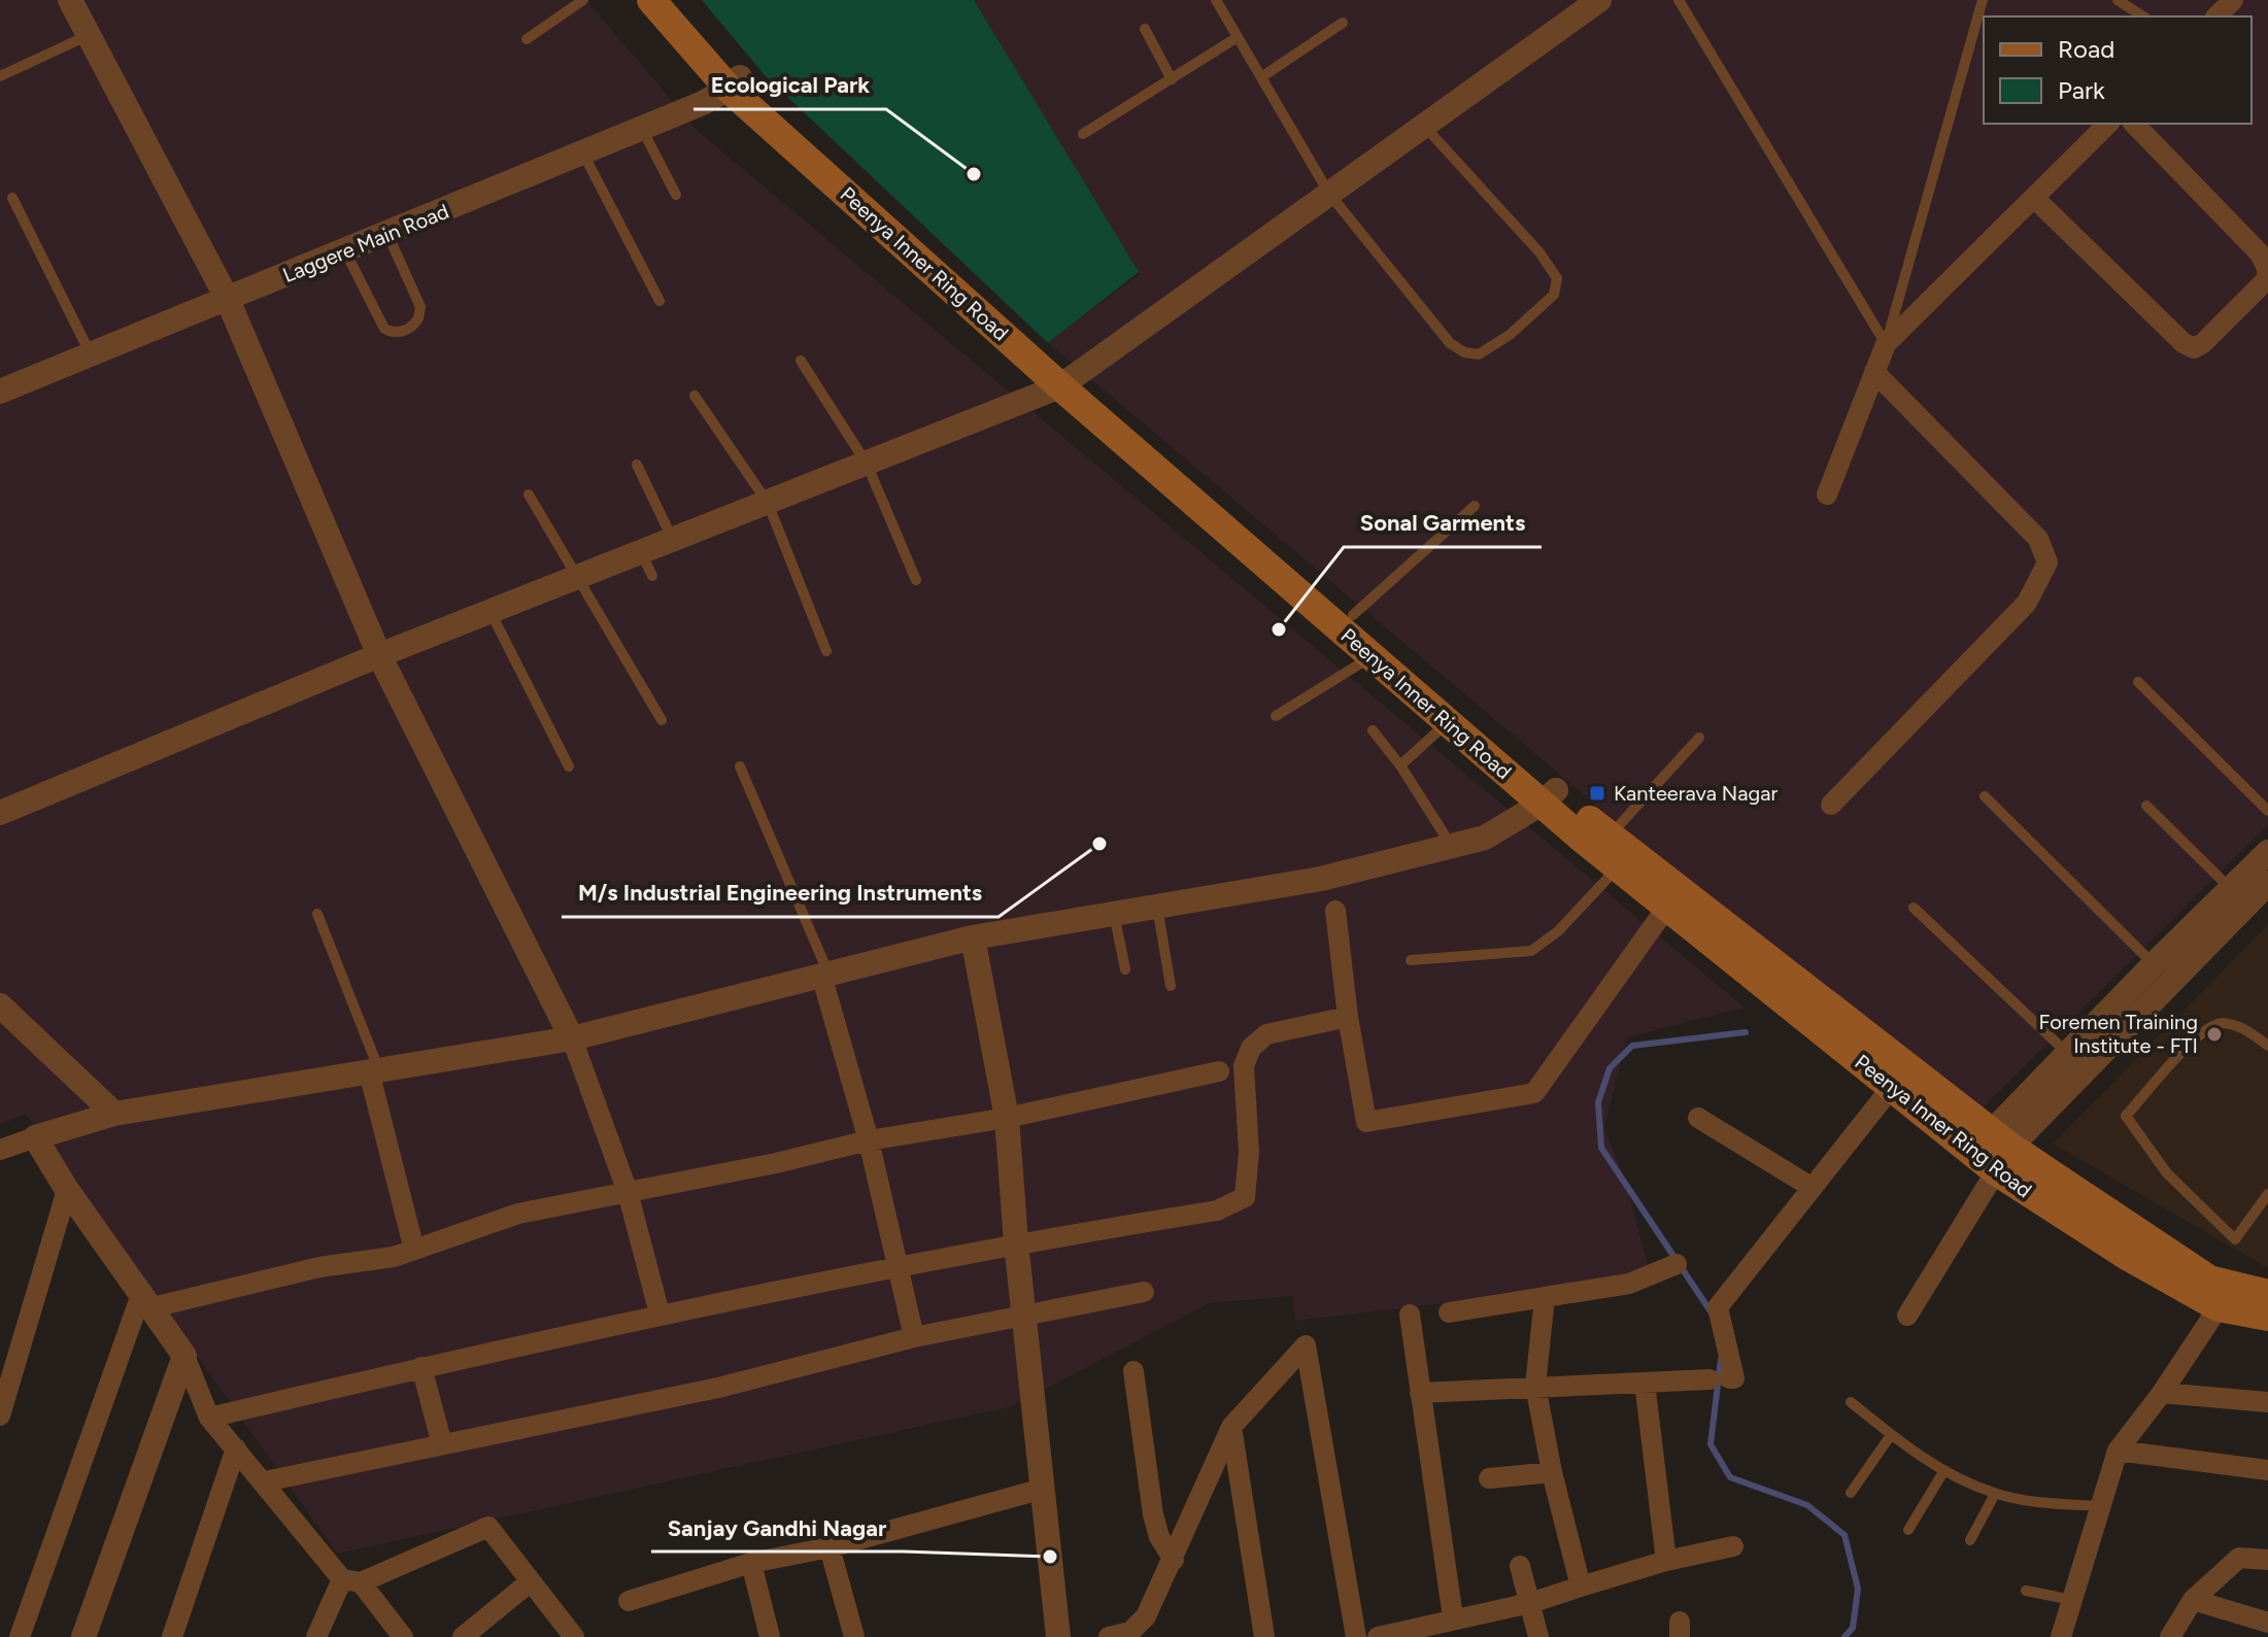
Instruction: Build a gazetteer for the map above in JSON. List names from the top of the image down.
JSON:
{
  "streets": {
    "main road": ["Peenya Inner Ring Road"],
    "street": ["Laggere Main Road"]
  },
  "crossings": [
    ["Laggere Main Road", "Peenya Inner Ring Road"]
  ],
  "places": {
    "other": [
      "Ecological Park",
      "Sonal Garments",
      "M/s Industrial Engineering Instruments",
      "Foremen Training Institute - FTI",
      "Sanjay Gandhi Nagar"
    ],
    "transit": ["Kanteerava Nagar"]
  },
  "legend": ["Road", "Park"]
}
